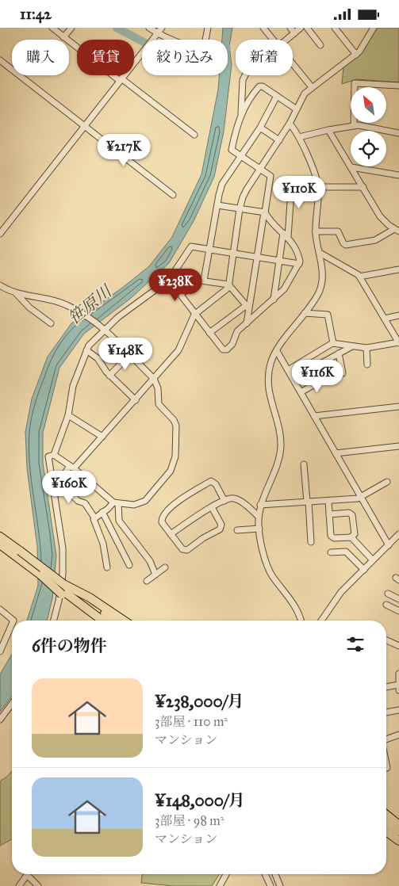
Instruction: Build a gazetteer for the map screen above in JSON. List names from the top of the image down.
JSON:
{
  "water": ["笹原川"],
  "north": "top left",
  "page": {
    "status": "11:42",
    "chip": [
      "購入",
      "賃貸",
      "絞り込み",
      "新着"
    ],
    "price": [
      "¥217K",
      "¥110K",
      "¥238K",
      "¥148K",
      "¥116K",
      "¥160K"
    ],
    "heading": "6件の物件",
    "list": [
      {
        "name": "¥238,000/月",
        "note": "3部屋 · 110 m² · マンション"
      },
      {
        "name": "¥148,000/月",
        "note": "3部屋 · 98 m² · マンション"
      }
    ]
  }
}
